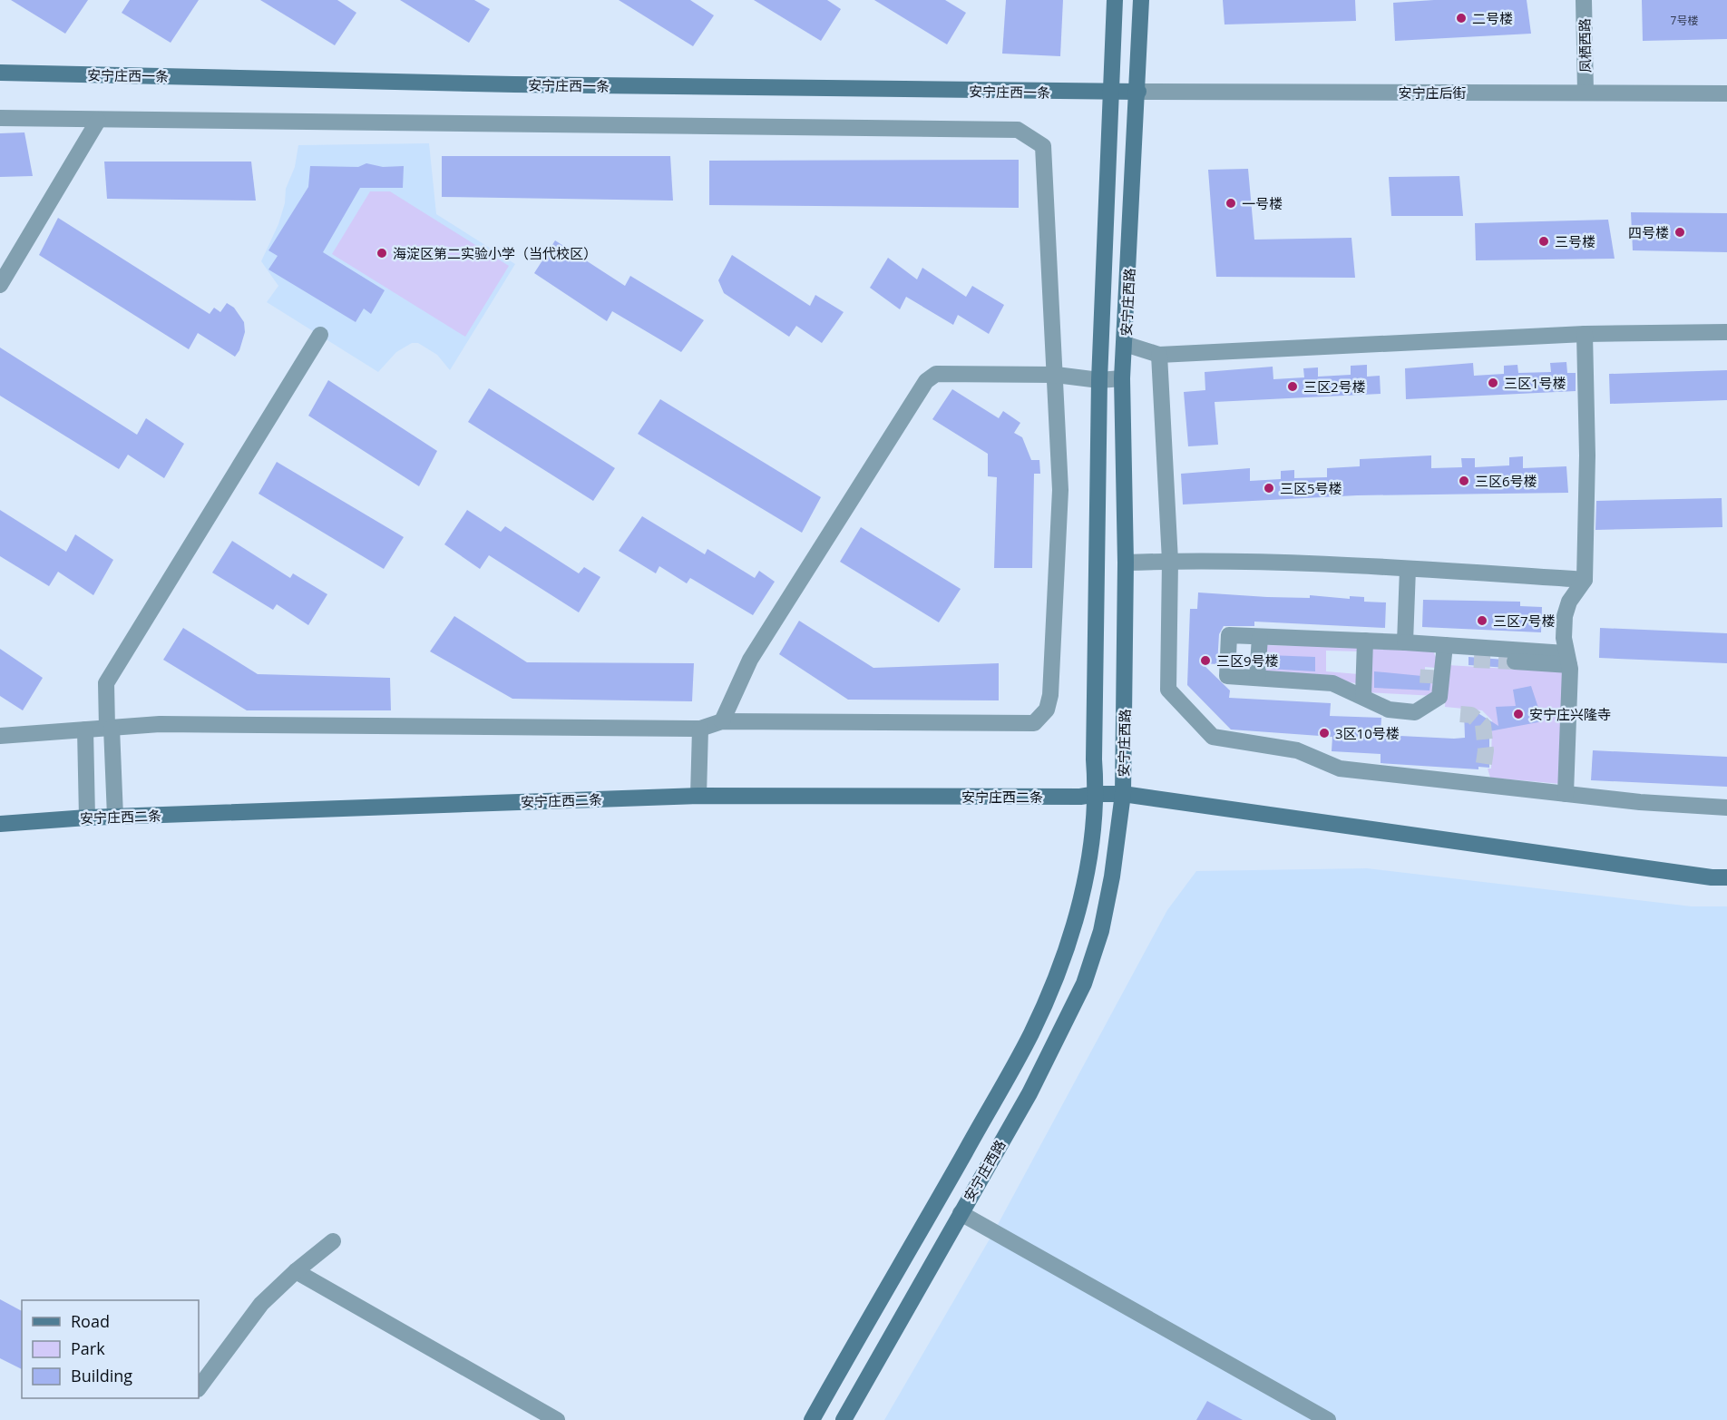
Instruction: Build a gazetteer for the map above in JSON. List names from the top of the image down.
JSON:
{
  "streets": {
    "main road": ["安宁庄西一条", "安宁庄西路", "安宁庄西二条"],
    "street": ["凤栖西路", "安宁庄后街"]
  },
  "crossings": [
    ["凤栖西路", "安宁庄后街"],
    ["安宁庄西一条", "安宁庄后街"],
    ["安宁庄西一条", "安宁庄西路"],
    ["安宁庄后街", "安宁庄西路"],
    ["安宁庄西路", "安宁庄西二条"]
  ],
  "places": [
    "二号楼",
    "一号楼",
    "四号楼",
    "三号楼",
    "海淀区第二实验小学（当代校区）",
    "三区1号楼",
    "三区2号楼",
    "三区6号楼",
    "三区5号楼",
    "三区7号楼",
    "三区9号楼",
    "安宁庄兴隆寺",
    "3区10号楼"
  ],
  "house_numbers": ["7号楼"],
  "legend": ["Road", "Park", "Building"]
}
